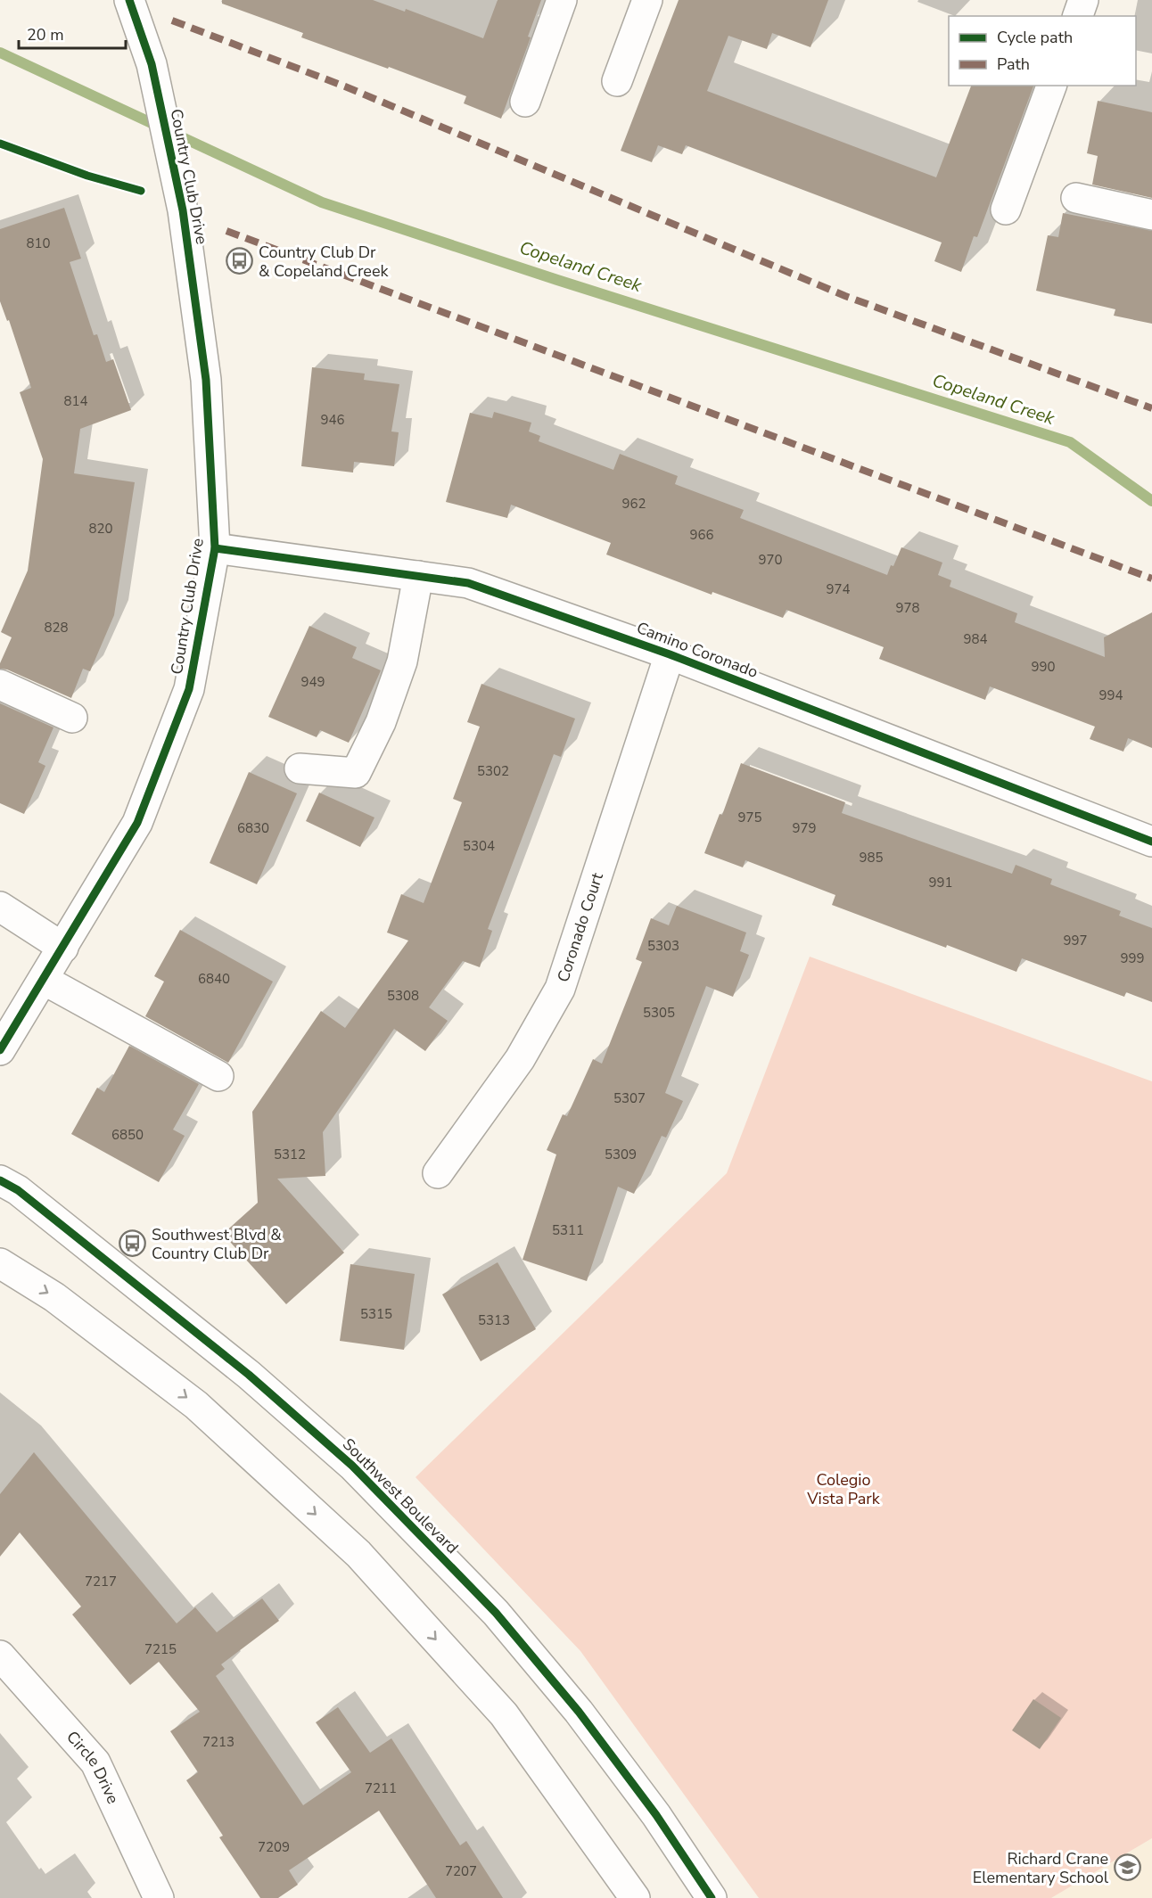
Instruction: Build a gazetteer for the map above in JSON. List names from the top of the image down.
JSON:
{
  "streets": {
    "street": [
      "Country Club Drive",
      "Camino Coronado",
      "Coronado Court",
      "Southwest Boulevard",
      "Circle Drive"
    ]
  },
  "crossings": [
    ["Country Club Drive", "Camino Coronado"],
    ["Camino Coronado", "Coronado Court"]
  ],
  "water": ["Copeland Creek"],
  "parks": ["Colegio Vista Park"],
  "places": {
    "bus stop": ["Country Club Dr & Copeland Creek", "Southwest Blvd & Country Club Dr"],
    "school or university": ["Richard Crane Elementary School"]
  },
  "house_numbers": [
    "810",
    "814",
    "946",
    "962",
    "820",
    "966",
    "970",
    "974",
    "978",
    "828",
    "984",
    "990",
    "949",
    "994",
    "5302",
    "975",
    "6830",
    "979",
    "5304",
    "985",
    "991",
    "997",
    "5303",
    "999",
    "6840",
    "5308",
    "5305",
    "5307",
    "6850",
    "5312",
    "5309",
    "5311",
    "5315",
    "5313",
    "7217",
    "7215",
    "7213",
    "7211",
    "7209",
    "7207"
  ],
  "legend": ["Cycle path", "Path"],
  "scale_bar": "20 m"
}
